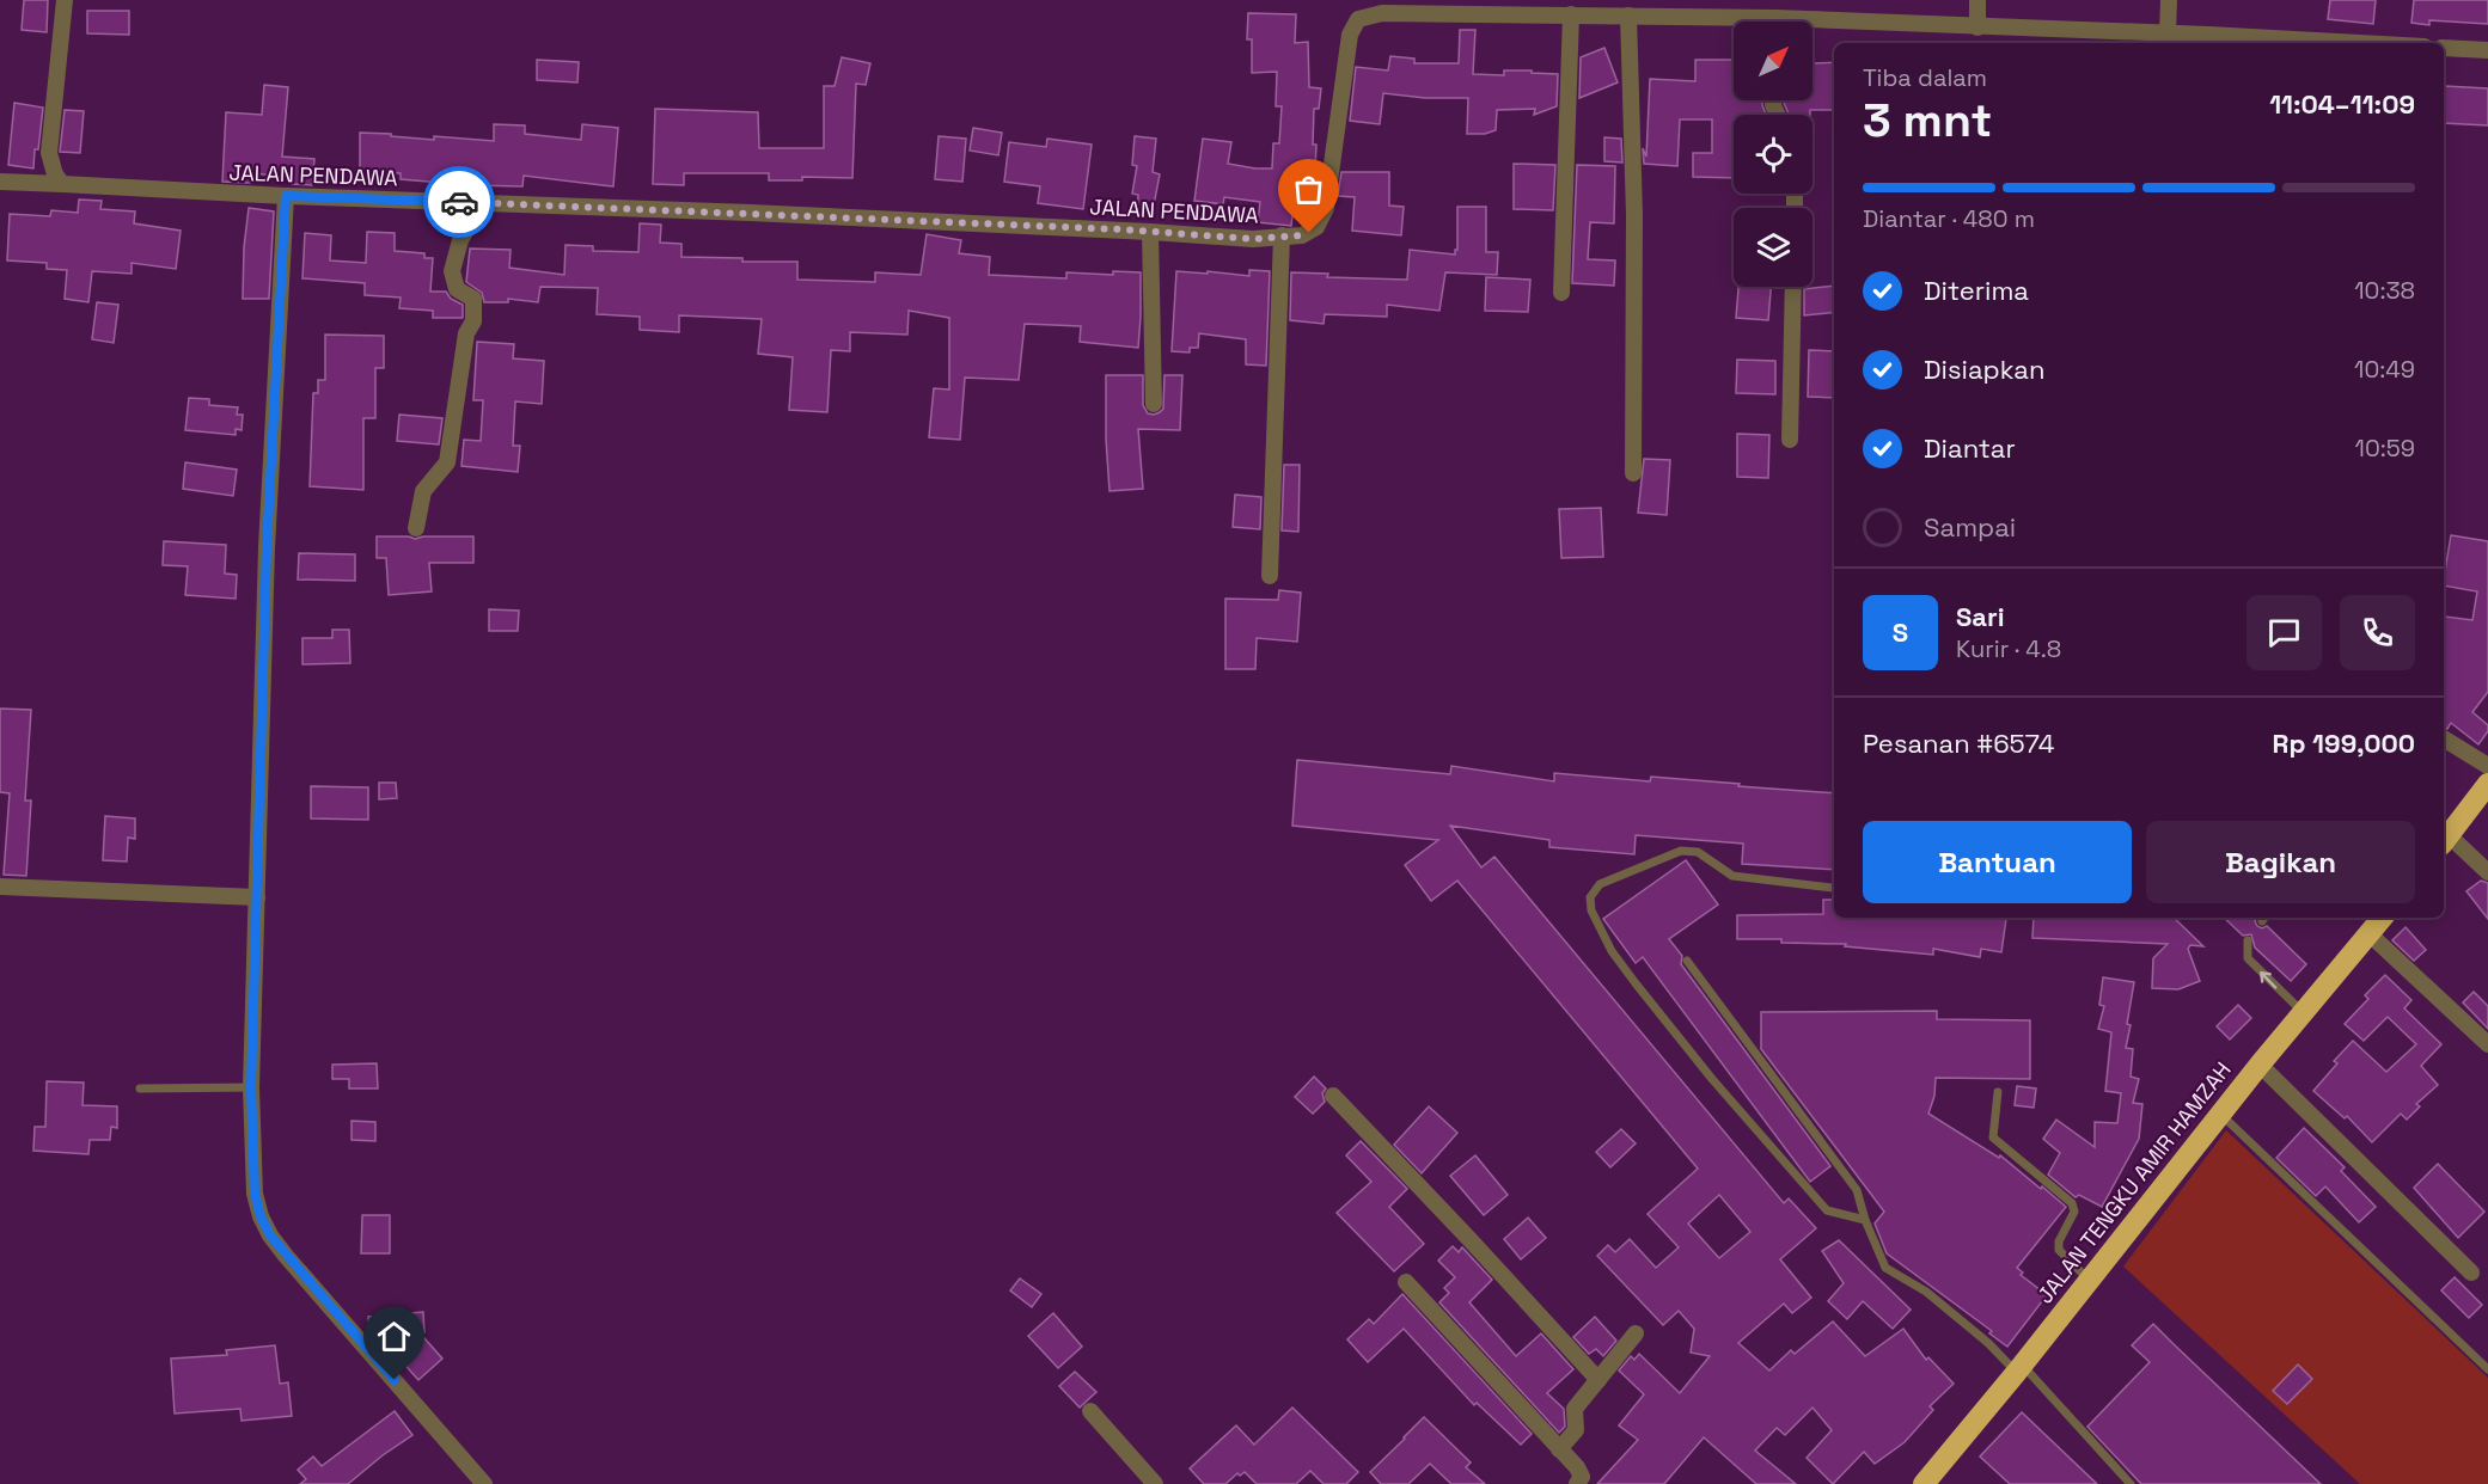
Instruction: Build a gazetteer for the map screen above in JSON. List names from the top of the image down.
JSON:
{
  "streets": {
    "highway": ["JALAN TENGKU AMIR HAMZAH"],
    "street": ["JALAN PENDAWA"]
  },
  "north": "top right",
  "page": {
    "heading": ["3 mnt", "Tiba dalam", "11:04–11:09"],
    "panel": [
      "Sari",
      "Kurir · 4.8",
      "Pesanan #6574",
      "Rp 199,000"
    ],
    "bar": "Diantar · 480 m",
    "list": [
      ["Diterima", "10:38"],
      ["Disiapkan", "10:49"],
      ["Diantar", "10:59"],
      "Sampai"
    ],
    "round": "S",
    "buttons": ["Bantuan", "Bagikan"]
  }
}
